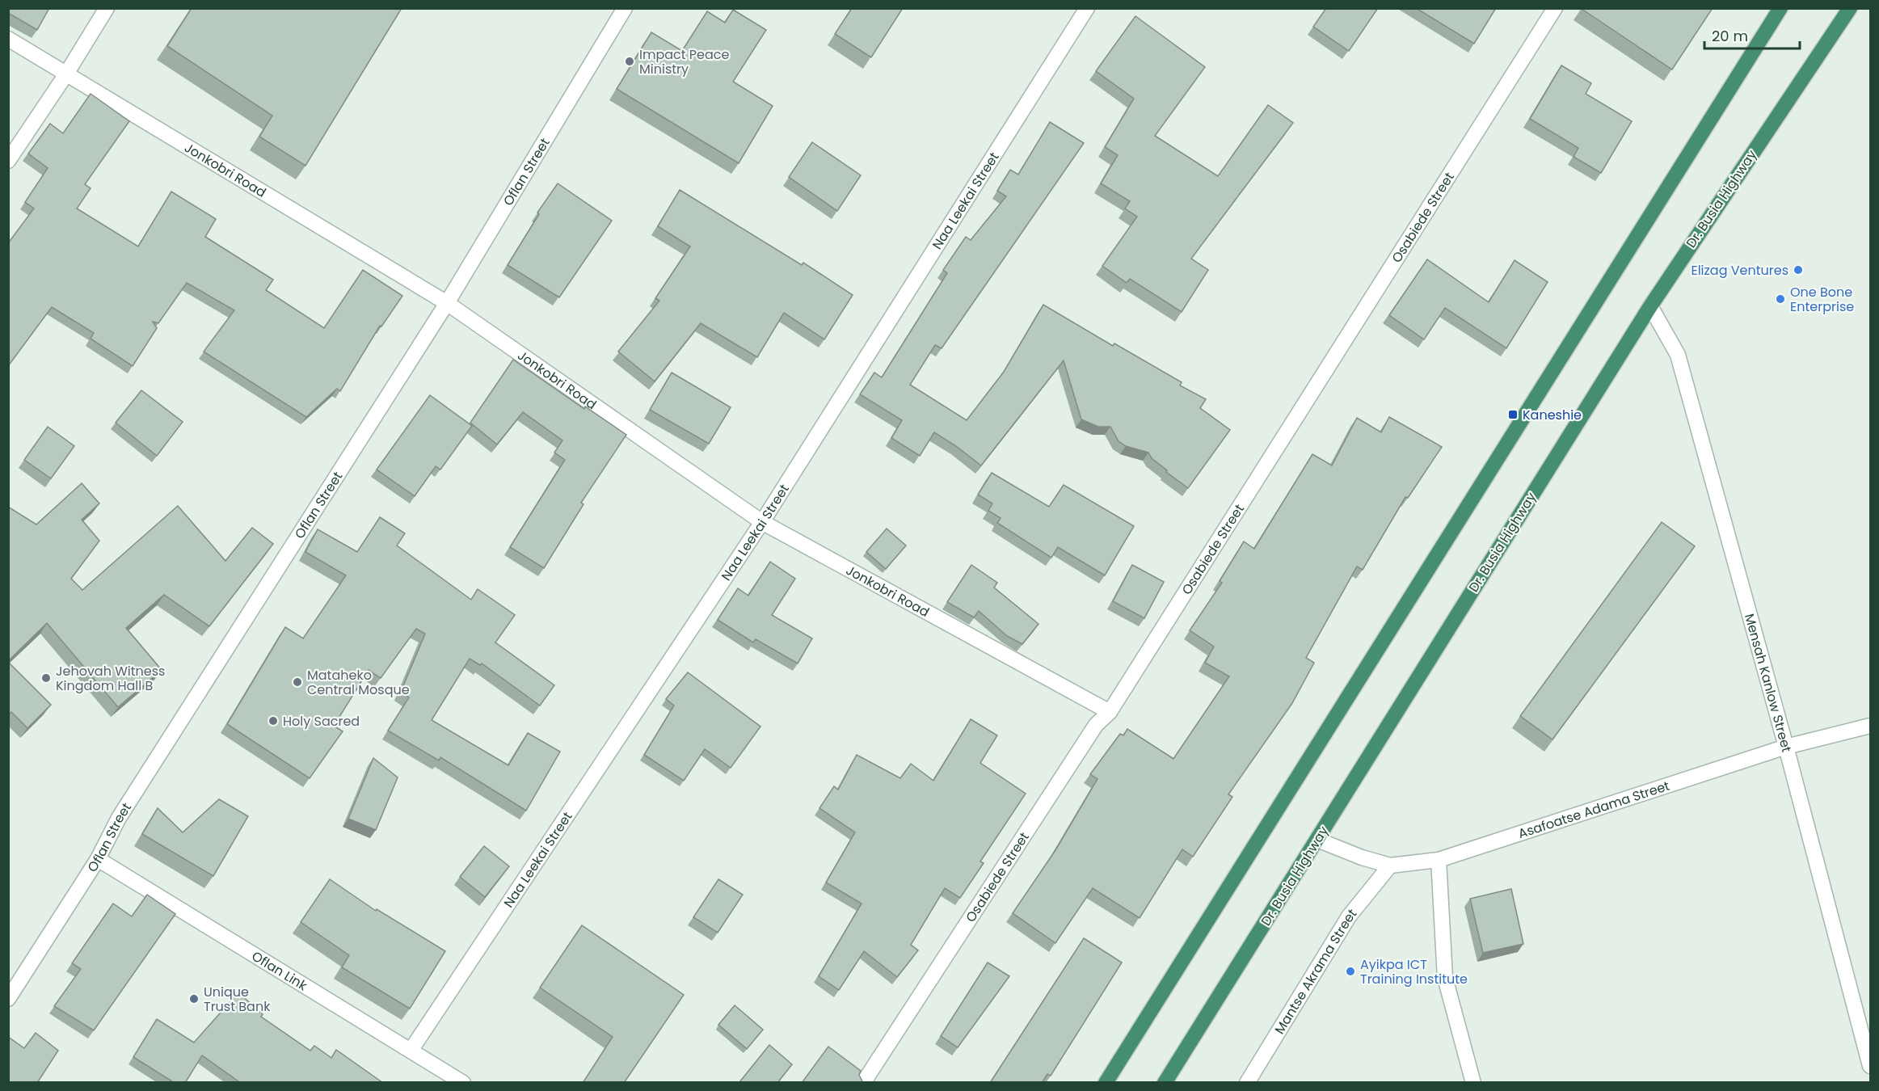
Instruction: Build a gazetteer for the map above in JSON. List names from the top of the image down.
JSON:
{
  "streets": {
    "highway": ["Dr. Busia Highway"],
    "street": [
      "Jonkobri Road",
      "Oflan Street",
      "Naa Leekai Street",
      "Osabiede Street",
      "Mensah Kanlow Street",
      "Asafoatse Adama Street",
      "Oflan Link",
      "Mantse Akrama Street"
    ]
  },
  "crossings": [
    ["Jonkobri Road", "Oflan Street"],
    ["Jonkobri Road", "Naa Leekai Street"],
    ["Jonkobri Road", "Osabiede Street"],
    ["Oflan Street", "Oflan Link"],
    ["Dr. Busia Highway", "Mensah Kanlow Street"],
    ["Dr. Busia Highway", "Asafoatse Adama Street"],
    ["Naa Leekai Street", "Oflan Link"],
    ["Mensah Kanlow Street", "Asafoatse Adama Street"],
    ["Asafoatse Adama Street", "Mantse Akrama Street"]
  ],
  "places": {
    "other": [
      "Impact Peace Ministry",
      "Elizag Ventures",
      "One Bone Enterprise",
      "Jehovah Witness Kingdom Hall B",
      "Mataheko Central Mosque",
      "Holy Sacred",
      "Ayikpa ICT Training Institute",
      "Unique Trust Bank"
    ],
    "transit": ["Kaneshie"]
  },
  "scale_bar": "20 m"
}
